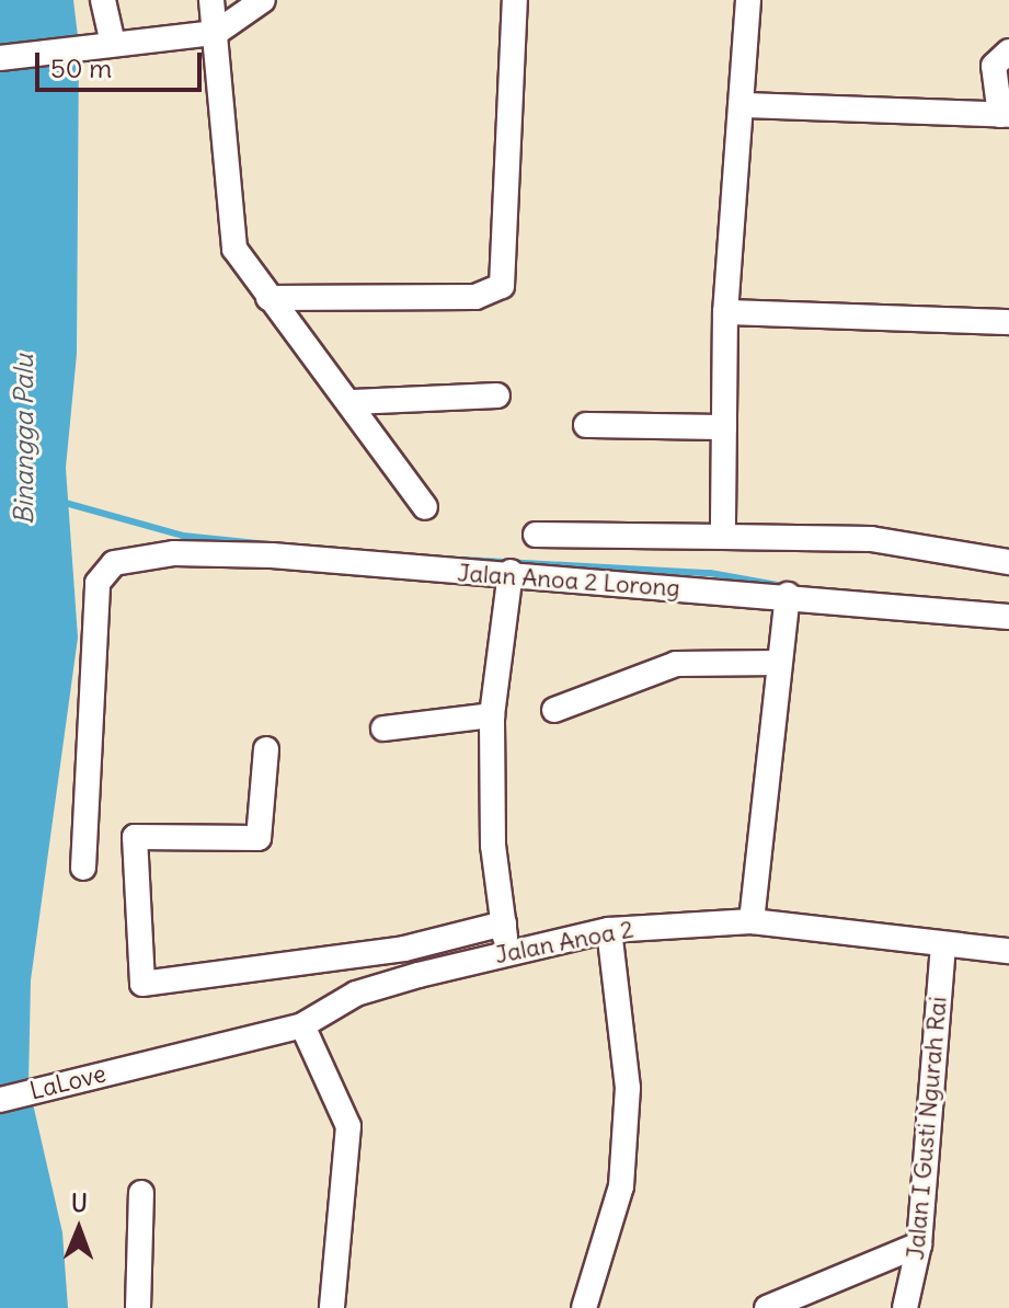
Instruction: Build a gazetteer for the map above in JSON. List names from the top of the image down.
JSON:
{
  "streets": {
    "street": [
      "Jalan Anoa 2 Lorong",
      "Jalan Anoa 2",
      "LaLove",
      "Jalan I Gusti Ngurah Rai"
    ]
  },
  "crossings": [
    ["Jalan Anoa 2", "LaLove"],
    ["Jalan Anoa 2", "Jalan I Gusti Ngurah Rai"]
  ],
  "water": ["Binangga Palu"],
  "scale_bar": "50 m",
  "north": "top"
}
